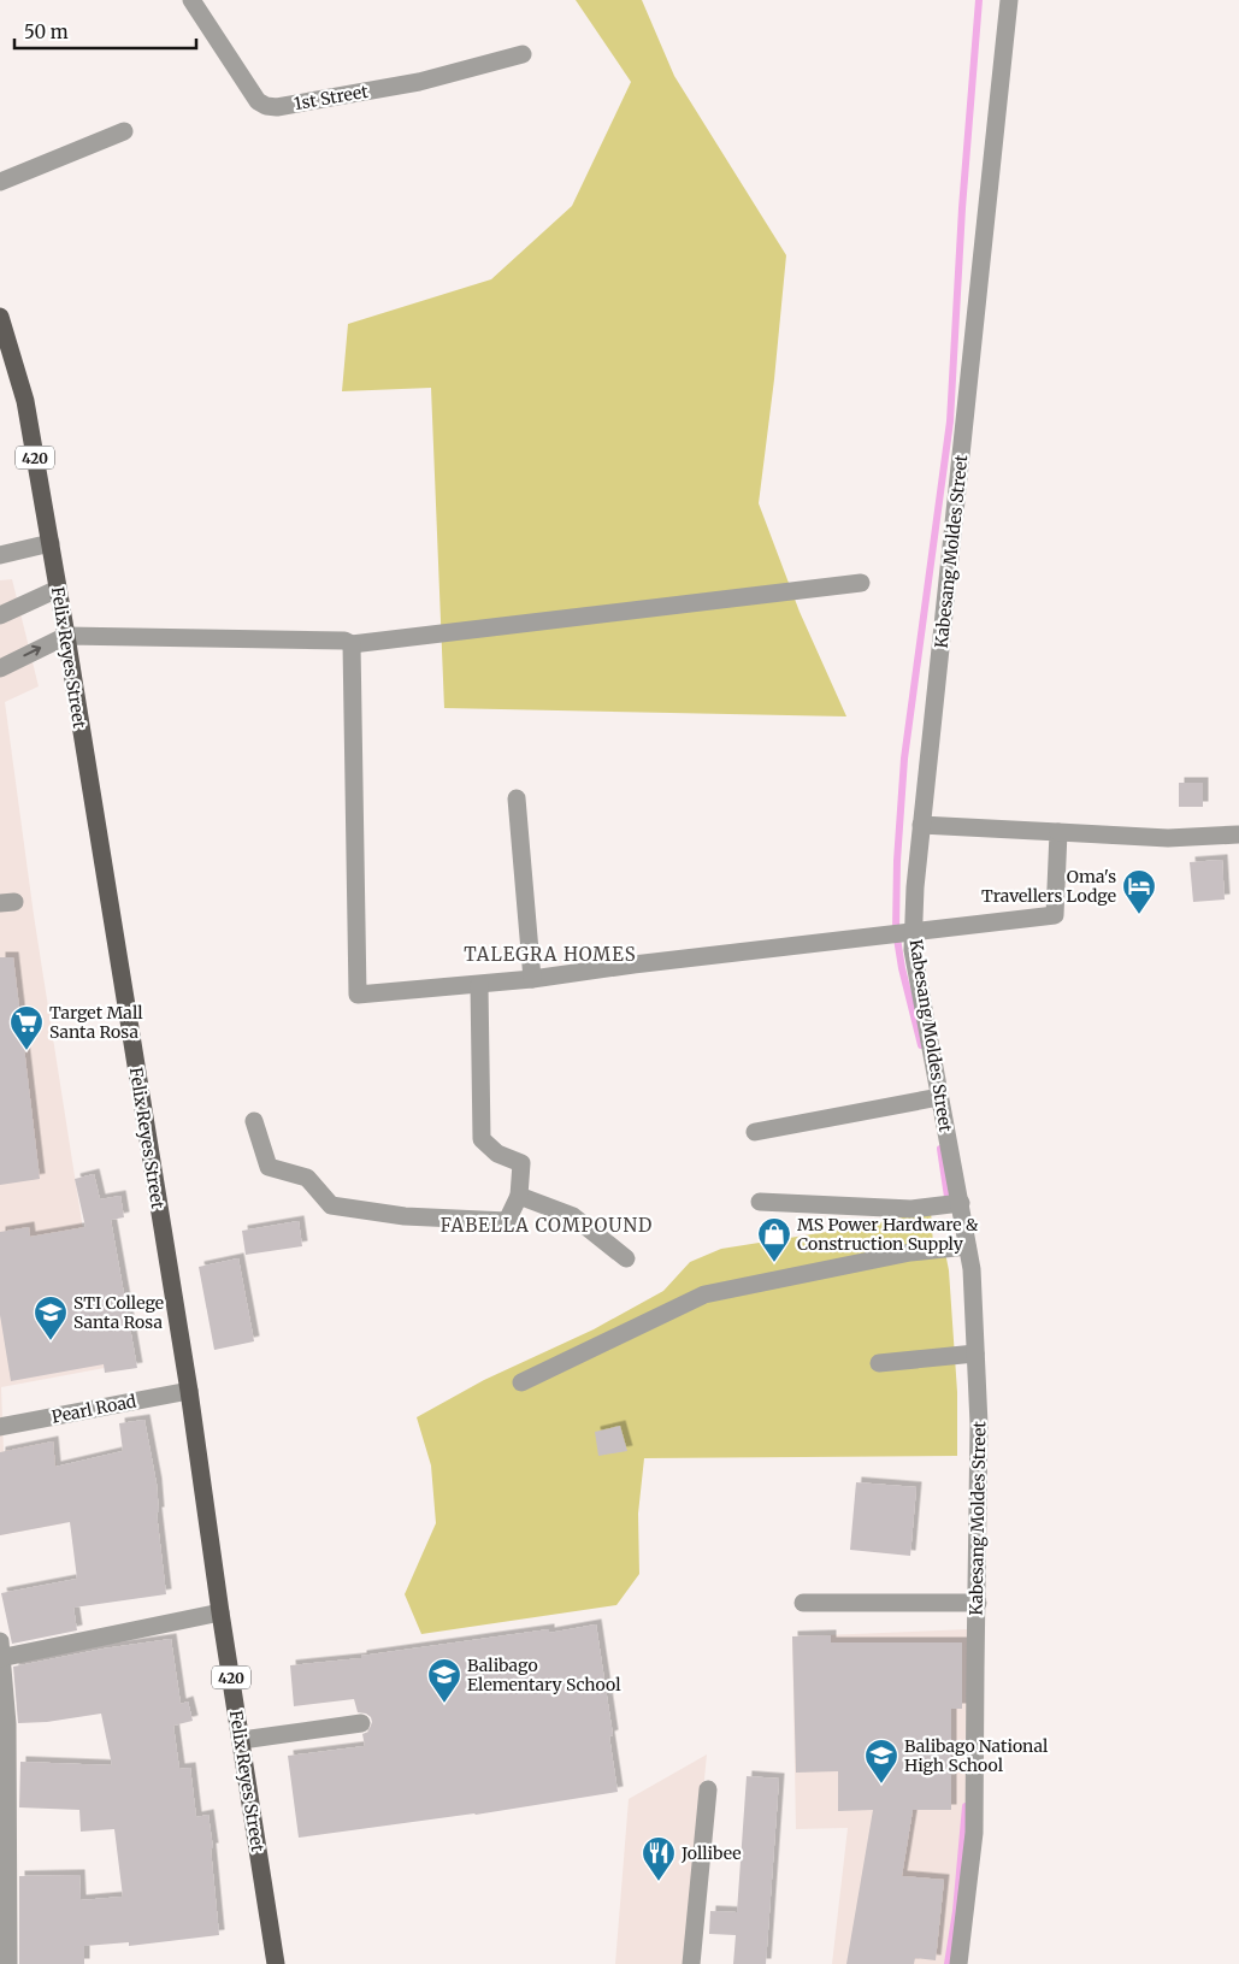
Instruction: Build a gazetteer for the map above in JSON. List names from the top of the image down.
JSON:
{
  "streets": {
    "main road": ["420", "Felix Reyes Street"],
    "street": ["1st Street", "Kabesang Moldes Street", "Pearl Road"]
  },
  "crossings": [
    ["Felix Reyes Street", "Pearl Road"]
  ],
  "districts": ["TALEGRA HOMES", "FABELLA COMPOUND"],
  "places": {
    "hotel": ["Oma's Travellers Lodge"],
    "supermarket": ["Target Mall Santa Rosa"],
    "shop": ["MS Power Hardware & Construction Supply"],
    "school or university": ["STI College Santa Rosa", "Balibago Elementary School", "Balibago National High School"],
    "restaurant": ["Jollibee"]
  },
  "scale_bar": "50 m"
}
